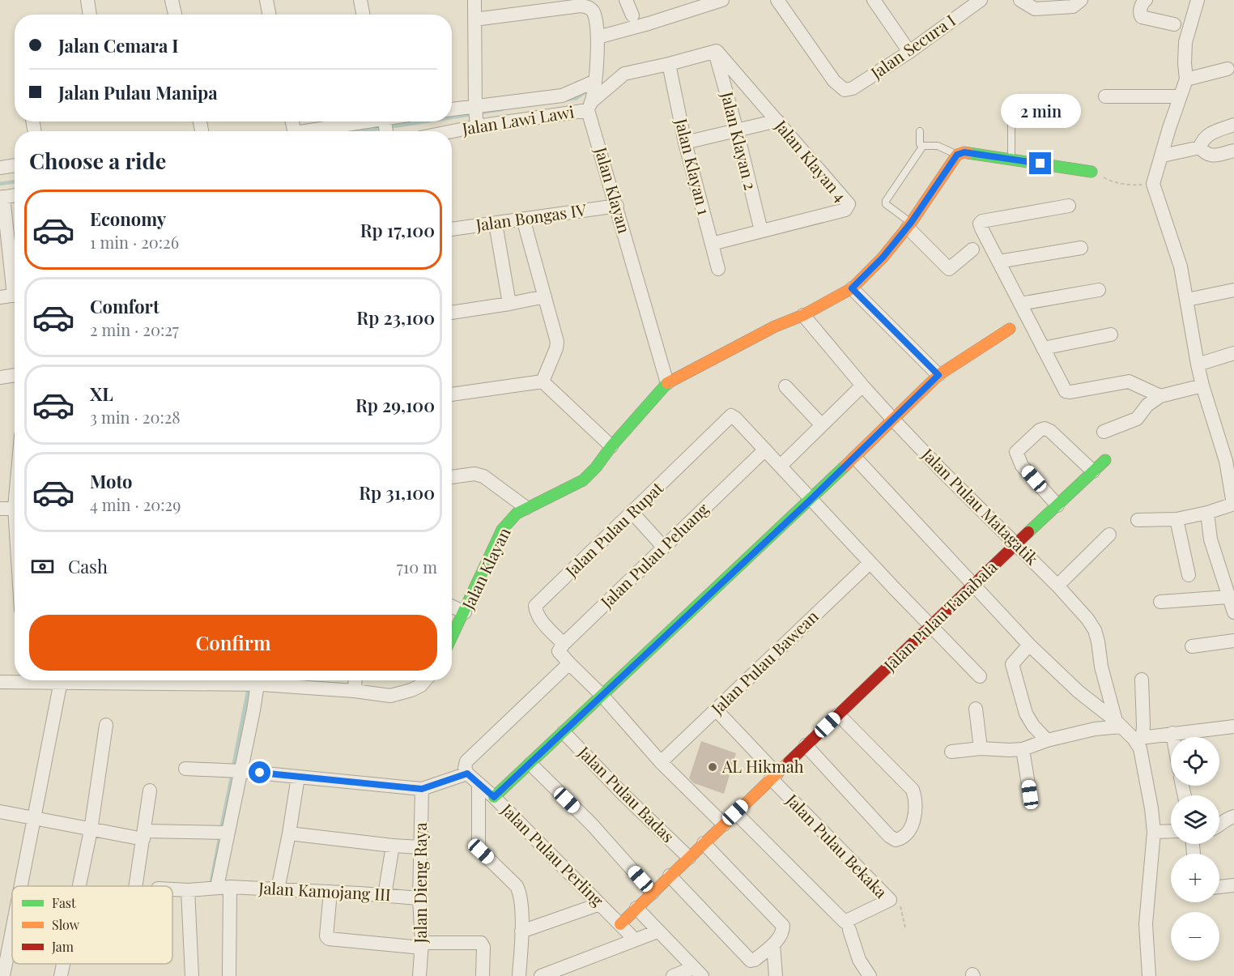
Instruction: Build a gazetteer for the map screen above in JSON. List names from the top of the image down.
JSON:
{
  "streets": {
    "street": [
      "Jalan Secura I",
      "Jalan Lawi Lawi",
      "Jalan Klayan 2",
      "Jalan Klayan 4",
      "Jalan Klayan 1",
      "Jalan Klayan",
      "Jalan Bongas IV",
      "Jalan Pulau Matagatik",
      "Jalan Pulau Rupat",
      "Jalan Pulau Peluang",
      "Jalan Pulau Tanabala",
      "Jalan Pulau Bawean",
      "Jalan Pulau Badas",
      "Jalan Pulau Bekaka",
      "Jalan Pulau Perling",
      "Jalan Dieng Raya",
      "Jalan Kamojang III"
    ]
  },
  "crossings": [
    ["Jalan Lawi Lawi", "Jalan Klayan"],
    ["Jalan Klayan 2", "Jalan Klayan 4"],
    ["Jalan Klayan 4", "Jalan Klayan 1"],
    ["Jalan Klayan", "Jalan Bongas IV"],
    ["Jalan Klayan", "Jalan Pulau Matagatik"],
    ["Jalan Pulau Matagatik", "Jalan Pulau Tanabala"],
    ["Jalan Pulau Rupat", "Jalan Pulau Peluang"],
    ["Jalan Pulau Tanabala", "Jalan Pulau Badas"],
    ["Jalan Pulau Tanabala", "Jalan Pulau Bekaka"],
    ["Jalan Pulau Tanabala", "Jalan Pulau Perling"],
    ["Jalan Dieng Raya", "Jalan Kamojang III"]
  ],
  "places": ["AL Hikmah"],
  "legend": ["Fast", "Slow", "Jam"],
  "page": {
    "banner": ["Jalan Cemara I", "Jalan Pulau Manipa"],
    "bubble": "2 min",
    "heading": "Choose a ride",
    "list": [
      {
        "name": "Economy",
        "note": "1 min · 20:26",
        "value": "Rp 17,100"
      },
      {
        "name": "Comfort",
        "note": "2 min · 20:27",
        "value": "Rp 23,100"
      },
      {
        "name": "XL",
        "note": "3 min · 20:28",
        "value": "Rp 29,100"
      },
      {
        "name": "Moto",
        "note": "4 min · 20:29",
        "value": "Rp 31,100"
      }
    ],
    "pay": ["Cash", "710 m"],
    "buttons": "Confirm",
    "map_buttons": ["+", "−"]
  }
}
